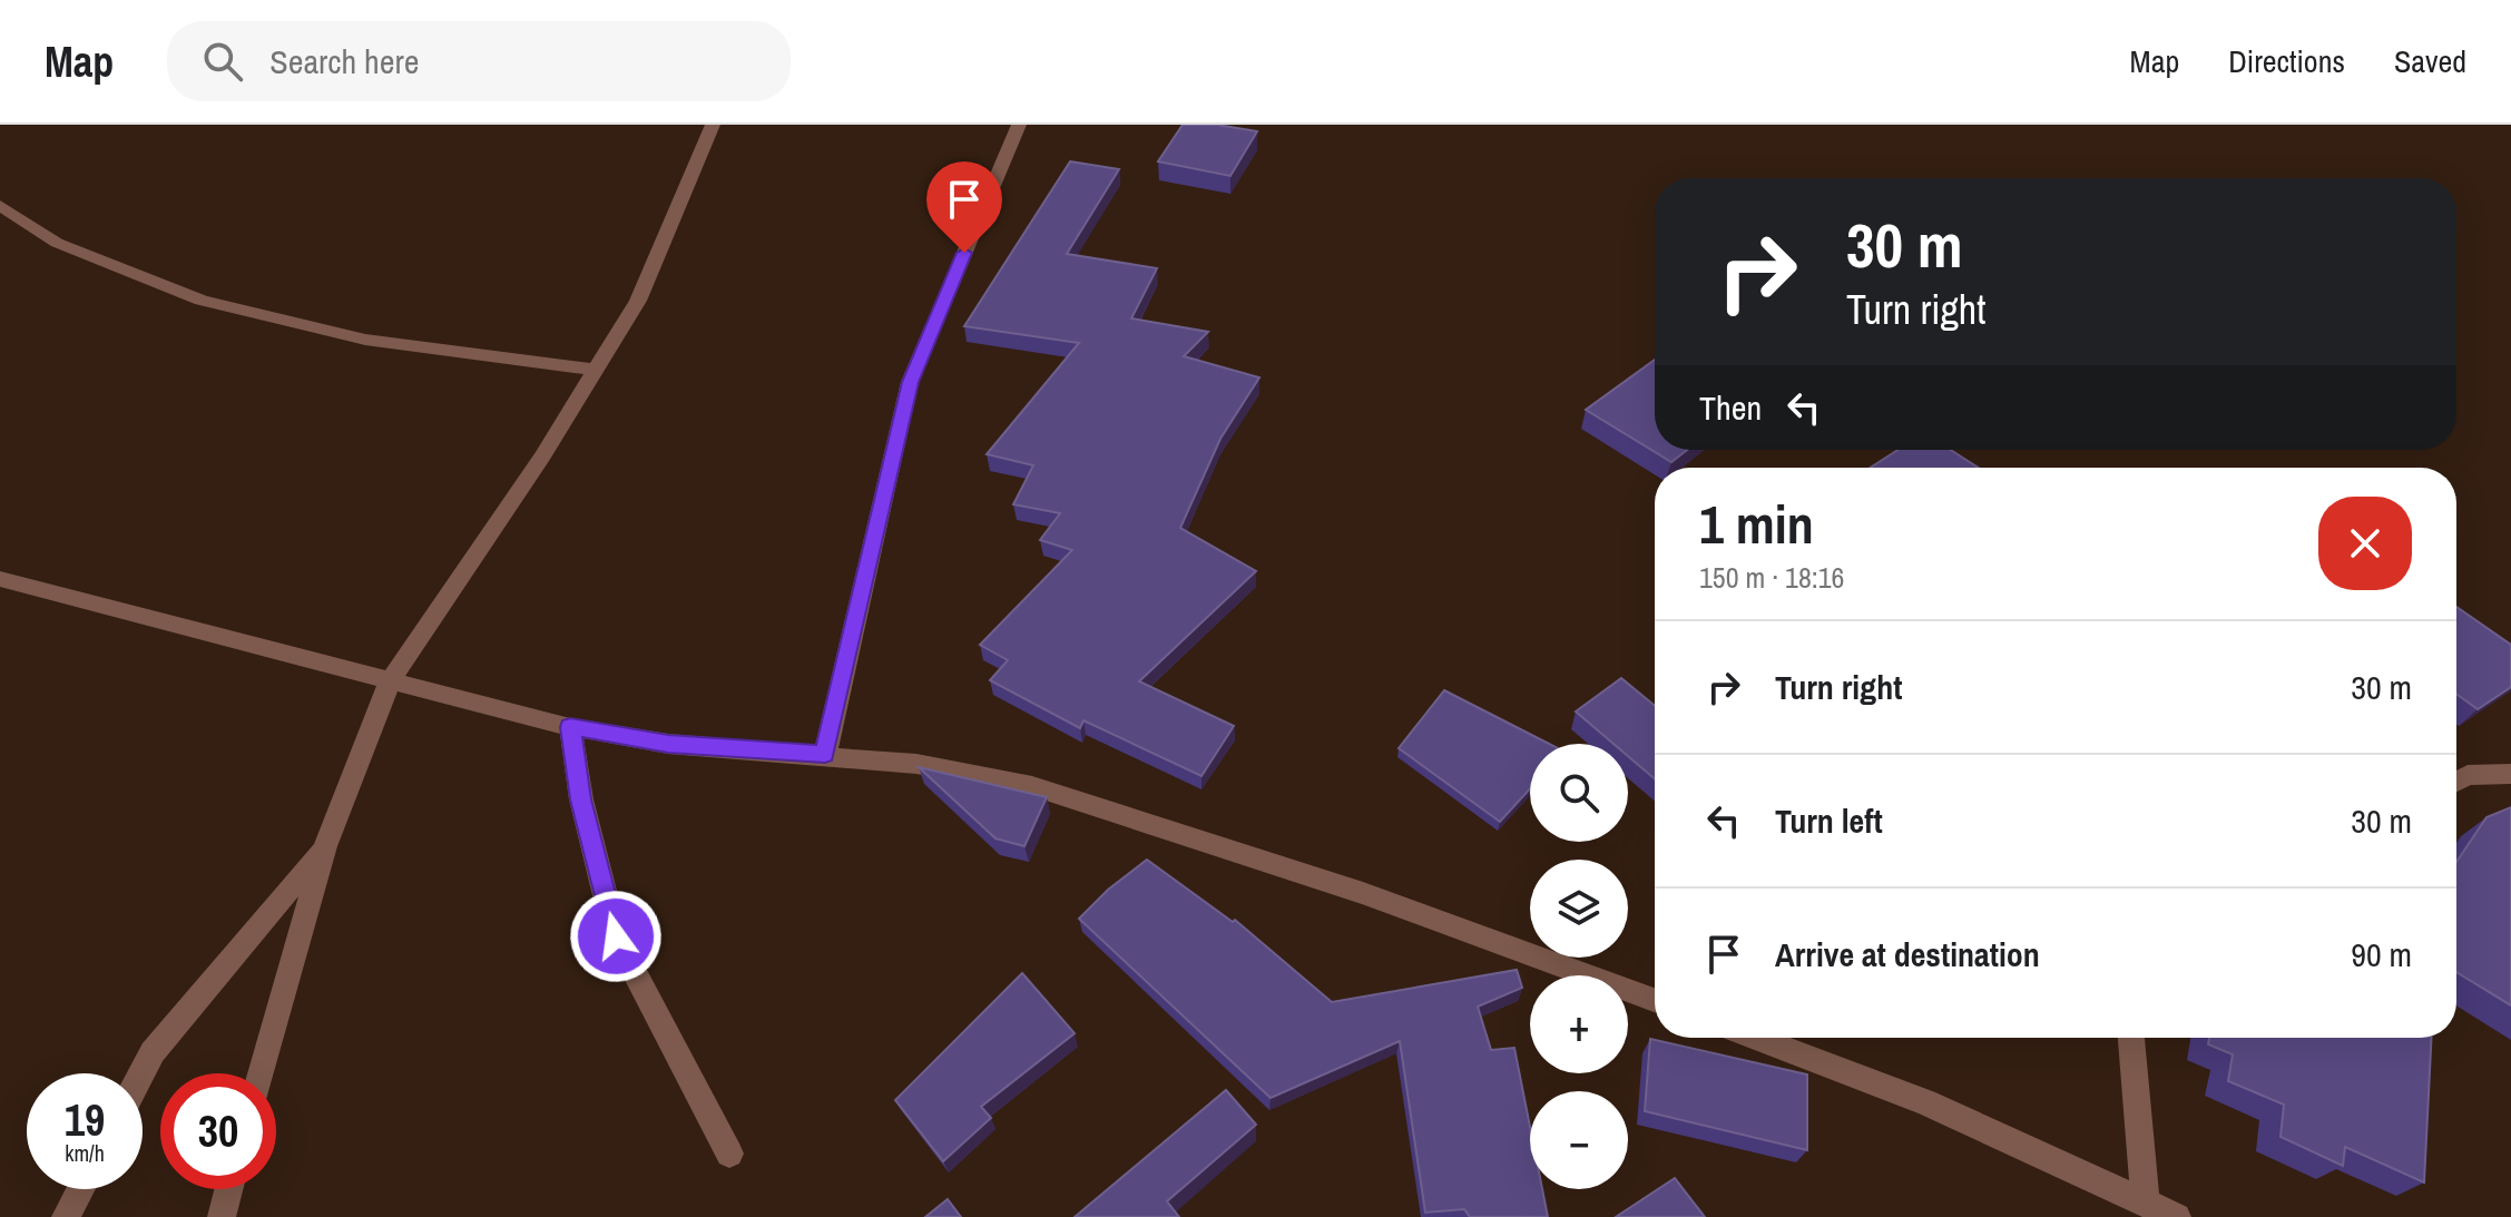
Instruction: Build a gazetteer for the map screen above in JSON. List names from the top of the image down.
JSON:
{
  "page": {
    "header": "Map",
    "search": "Search here",
    "nav": ["Map", "Directions", "Saved"],
    "turn": ["30 m", "Turn right"],
    "then": "Then",
    "heading": ["1 min", "150 m · 18:16"],
    "list": [
      {
        "name": "Turn right",
        "value": "30 m"
      },
      {
        "name": "Turn left",
        "value": "30 m"
      },
      {
        "name": "Arrive at destination",
        "value": "90 m"
      }
    ],
    "map_buttons": ["+", "−"],
    "speed": "19 km/h",
    "limit": "30"
  }
}
